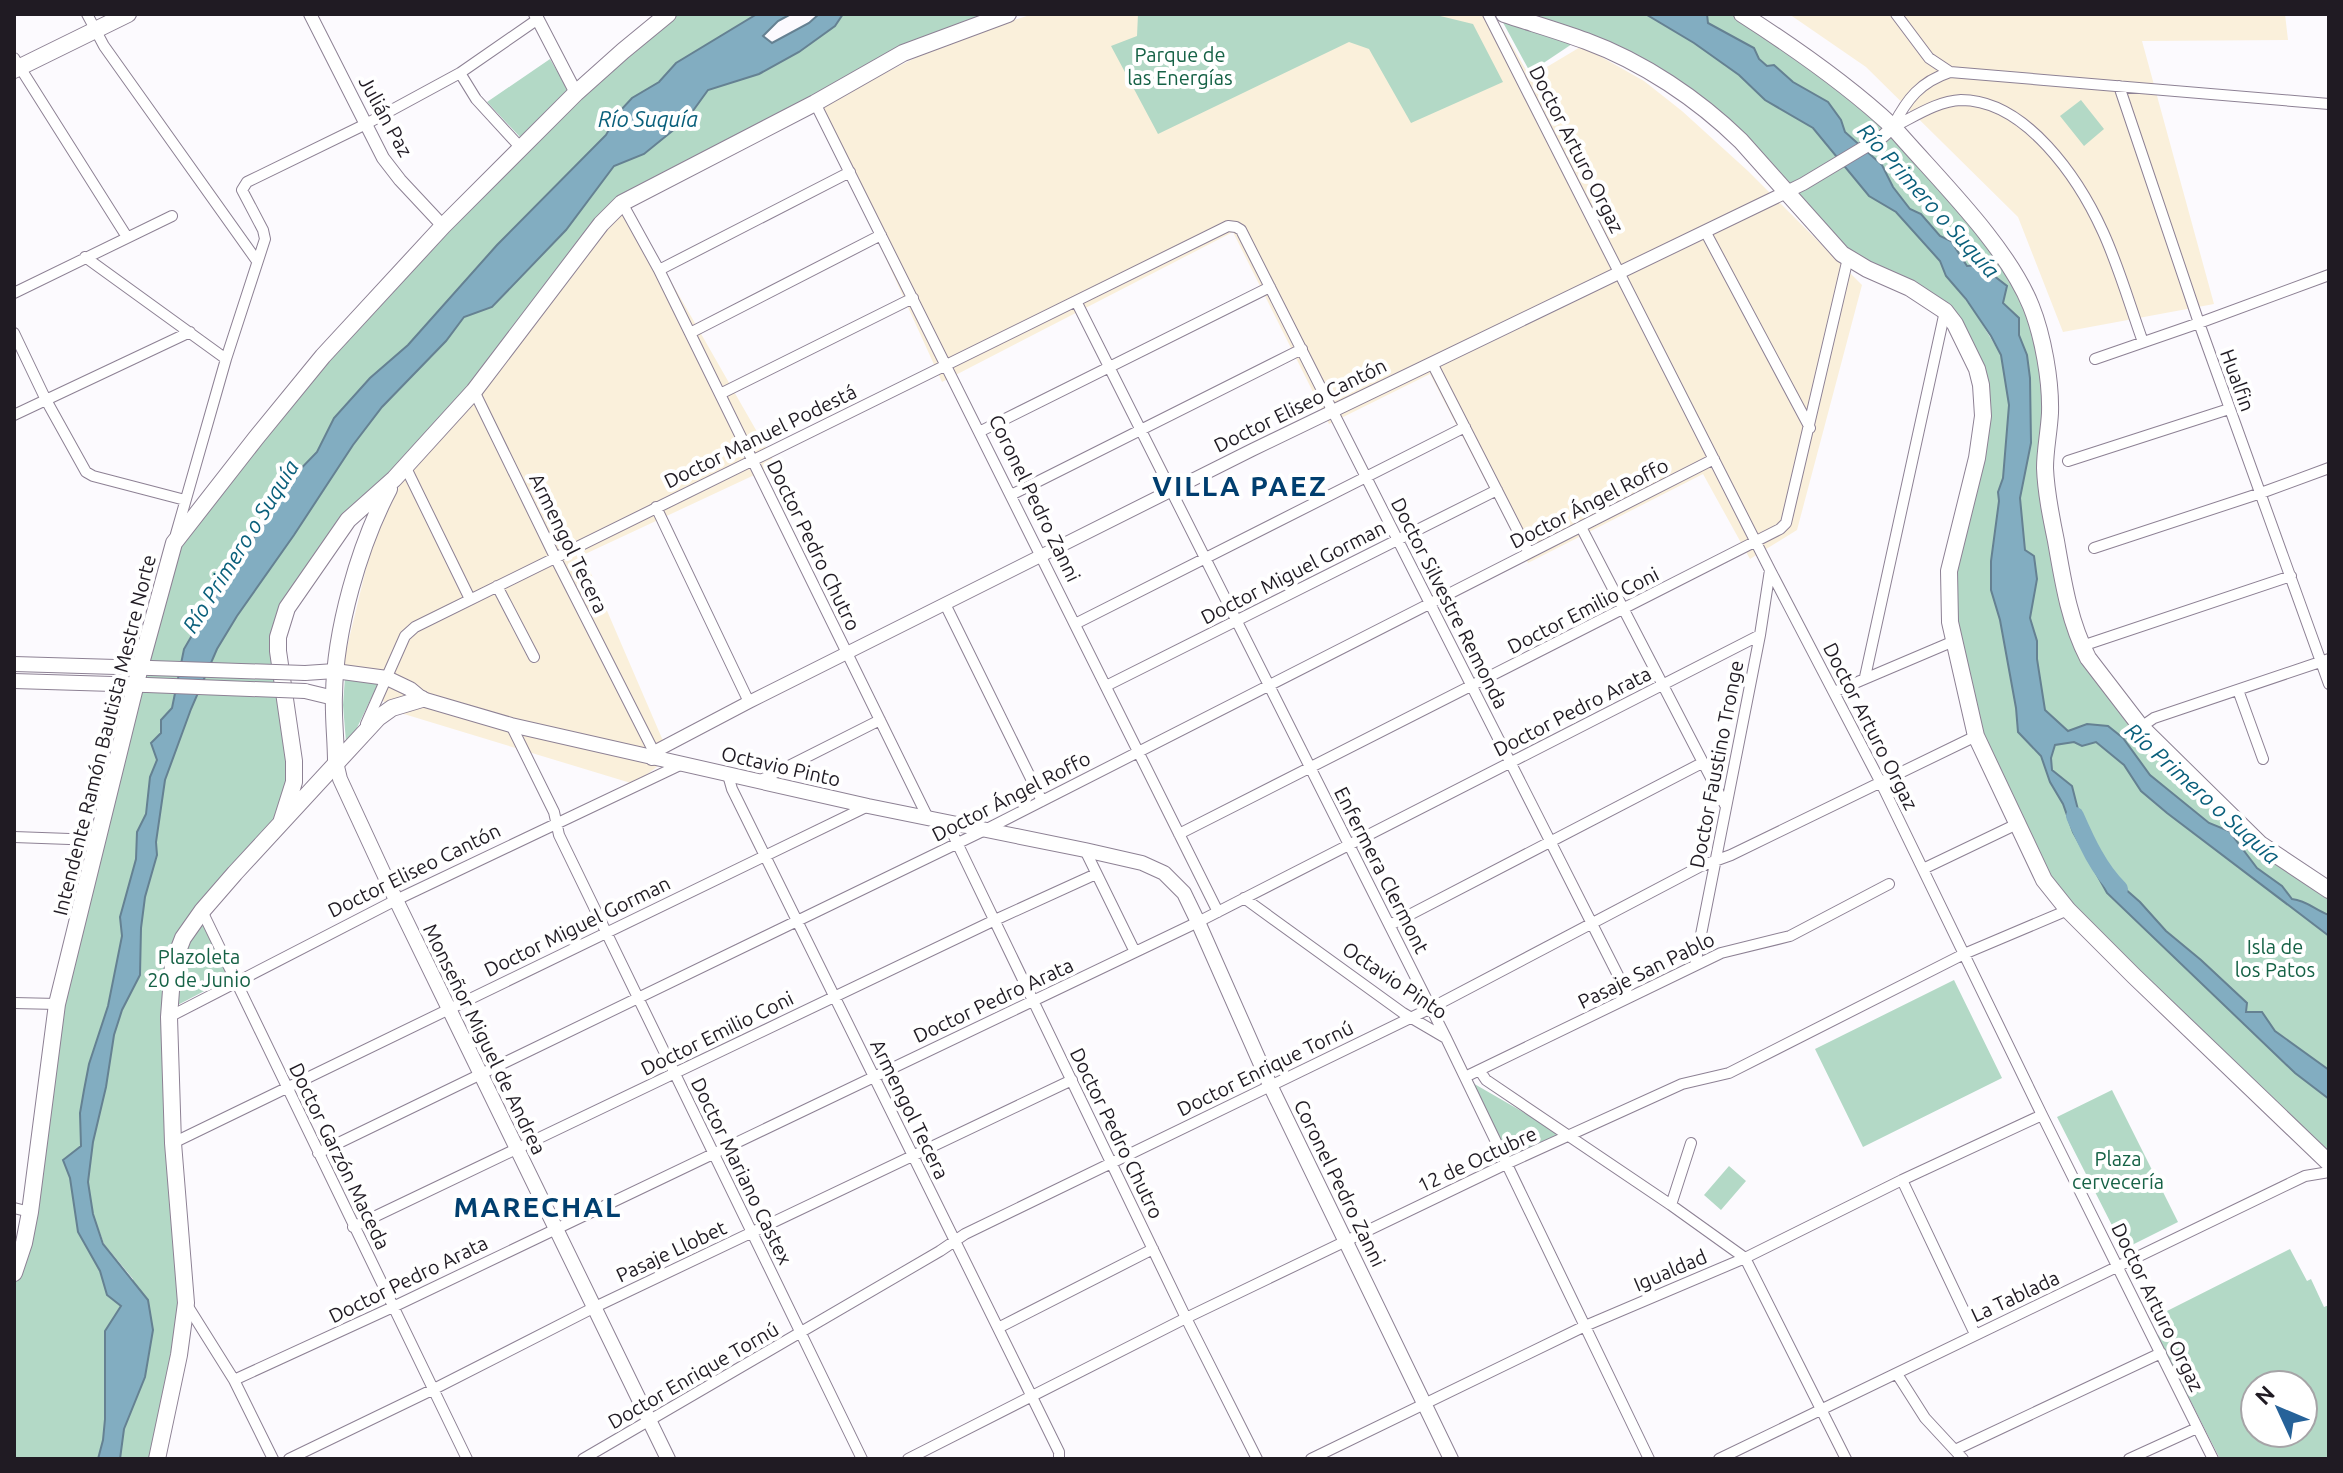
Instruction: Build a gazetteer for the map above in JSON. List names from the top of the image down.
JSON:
{
  "streets": {
    "main road": [
      "Coronel Pedro Zanni",
      "Intendente Ramón Bautista Mestre Norte",
      "Octavio Pinto",
      "Monseñor Miguel de Andrea"
    ],
    "street": [
      "Julián Paz",
      "Doctor Arturo Orgaz",
      "Hualfin",
      "Doctor Eliseo Cantón",
      "Doctor Manuel Podestá",
      "Doctor Ángel Roffo",
      "Armengol Tecera",
      "Doctor Pedro Chutro",
      "Doctor Miguel Gorman",
      "Doctor Silvestre Remonda",
      "Doctor Emilio Coni",
      "Doctor Pedro Arata",
      "Doctor Faustino Tronge",
      "Enfermera Clermont",
      "Pasaje San Pablo",
      "Doctor Enrique Tornú",
      "Doctor Garzón Maceda",
      "12 de Octubre",
      "Doctor Mariano Castex",
      "Pasaje Llobet",
      "Igualdad",
      "La Tablada"
    ]
  },
  "crossings": [
    ["Julián Paz", "Intendente Ramón Bautista Mestre Norte"],
    ["Doctor Arturo Orgaz", "Doctor Eliseo Cantón"],
    ["Doctor Arturo Orgaz", "Doctor Ángel Roffo"],
    ["Doctor Arturo Orgaz", "Doctor Emilio Coni"],
    ["Doctor Arturo Orgaz", "Doctor Faustino Tronge"],
    ["Doctor Arturo Orgaz", "Doctor Enrique Tornú"],
    ["Doctor Arturo Orgaz", "12 de Octubre"],
    ["Doctor Arturo Orgaz", "Igualdad"],
    ["Doctor Arturo Orgaz", "La Tablada"],
    ["Doctor Eliseo Cantón", "Coronel Pedro Zanni"],
    ["Doctor Eliseo Cantón", "Armengol Tecera"],
    ["Doctor Eliseo Cantón", "Doctor Pedro Chutro"],
    ["Doctor Eliseo Cantón", "Doctor Silvestre Remonda"],
    ["Doctor Eliseo Cantón", "Octavio Pinto"],
    ["Doctor Eliseo Cantón", "Enfermera Clermont"],
    ["Doctor Eliseo Cantón", "Monseñor Miguel de Andrea"],
    ["Doctor Eliseo Cantón", "Doctor Garzón Maceda"],
    ["Doctor Eliseo Cantón", "Doctor Mariano Castex"],
    ["Doctor Manuel Podestá", "Coronel Pedro Zanni"],
    ["Doctor Manuel Podestá", "Armengol Tecera"],
    ["Doctor Manuel Podestá", "Doctor Pedro Chutro"],
    ["Doctor Manuel Podestá", "Doctor Silvestre Remonda"],
    ["Doctor Manuel Podestá", "Octavio Pinto"],
    ["Doctor Manuel Podestá", "Enfermera Clermont"],
    ["Coronel Pedro Zanni", "Doctor Ángel Roffo"],
    ["Coronel Pedro Zanni", "Doctor Miguel Gorman"],
    ["Coronel Pedro Zanni", "Doctor Emilio Coni"],
    ["Coronel Pedro Zanni", "Doctor Pedro Arata"],
    ["Coronel Pedro Zanni", "Octavio Pinto"],
    ["Coronel Pedro Zanni", "Doctor Enrique Tornú"],
    ["Coronel Pedro Zanni", "12 de Octubre"],
    ["Coronel Pedro Zanni", "Igualdad"],
    ["Doctor Ángel Roffo", "Armengol Tecera"],
    ["Doctor Ángel Roffo", "Doctor Pedro Chutro"],
    ["Doctor Ángel Roffo", "Doctor Silvestre Remonda"],
    ["Doctor Ángel Roffo", "Octavio Pinto"],
    ["Doctor Ángel Roffo", "Enfermera Clermont"],
    ["Doctor Ángel Roffo", "Monseñor Miguel de Andrea"],
    ["Doctor Ángel Roffo", "Doctor Garzón Maceda"],
    ["Doctor Ángel Roffo", "Doctor Mariano Castex"],
    ["Armengol Tecera", "Doctor Miguel Gorman"],
    ["Armengol Tecera", "Doctor Emilio Coni"],
    ["Armengol Tecera", "Doctor Pedro Arata"],
    ["Armengol Tecera", "Octavio Pinto"],
    ["Armengol Tecera", "Doctor Enrique Tornú"],
    ["Armengol Tecera", "12 de Octubre"],
    ["Armengol Tecera", "Pasaje Llobet"],
    ["Doctor Pedro Chutro", "Doctor Emilio Coni"],
    ["Doctor Pedro Chutro", "Doctor Pedro Arata"],
    ["Doctor Pedro Chutro", "Octavio Pinto"],
    ["Doctor Pedro Chutro", "Doctor Enrique Tornú"],
    ["Doctor Pedro Chutro", "12 de Octubre"],
    ["Doctor Pedro Chutro", "Pasaje Llobet"],
    ["Doctor Miguel Gorman", "Doctor Silvestre Remonda"],
    ["Doctor Miguel Gorman", "Octavio Pinto"],
    ["Doctor Miguel Gorman", "Enfermera Clermont"],
    ["Doctor Miguel Gorman", "Monseñor Miguel de Andrea"],
    ["Doctor Miguel Gorman", "Doctor Garzón Maceda"],
    ["Doctor Miguel Gorman", "Doctor Mariano Castex"],
    ["Doctor Silvestre Remonda", "Doctor Emilio Coni"],
    ["Doctor Silvestre Remonda", "Doctor Pedro Arata"],
    ["Doctor Silvestre Remonda", "Pasaje San Pablo"],
    ["Doctor Silvestre Remonda", "Doctor Enrique Tornú"],
    ["Doctor Emilio Coni", "Enfermera Clermont"],
    ["Doctor Emilio Coni", "Monseñor Miguel de Andrea"],
    ["Doctor Emilio Coni", "Doctor Garzón Maceda"],
    ["Doctor Emilio Coni", "Doctor Mariano Castex"],
    ["Doctor Pedro Arata", "Doctor Faustino Tronge"],
    ["Doctor Pedro Arata", "Octavio Pinto"],
    ["Doctor Pedro Arata", "Enfermera Clermont"],
    ["Doctor Pedro Arata", "Monseñor Miguel de Andrea"],
    ["Doctor Pedro Arata", "Doctor Garzón Maceda"],
    ["Doctor Pedro Arata", "Doctor Mariano Castex"],
    ["Intendente Ramón Bautista Mestre Norte", "Octavio Pinto"],
    ["Doctor Faustino Tronge", "Pasaje San Pablo"],
    ["Doctor Faustino Tronge", "Doctor Enrique Tornú"],
    ["Octavio Pinto", "Enfermera Clermont"],
    ["Octavio Pinto", "Doctor Enrique Tornú"],
    ["Octavio Pinto", "Doctor Mariano Castex"],
    ["Enfermera Clermont", "Pasaje San Pablo"],
    ["Enfermera Clermont", "Doctor Enrique Tornú"],
    ["Enfermera Clermont", "12 de Octubre"],
    ["Enfermera Clermont", "Igualdad"],
    ["Monseñor Miguel de Andrea", "Doctor Enrique Tornú"],
    ["Monseñor Miguel de Andrea", "Pasaje Llobet"],
    ["Doctor Enrique Tornú", "Doctor Mariano Castex"],
    ["Doctor Garzón Maceda", "Pasaje Llobet"],
    ["Doctor Mariano Castex", "Pasaje Llobet"]
  ],
  "districts": ["VILLA PAEZ", "MARECHAL"],
  "water": ["Río Suquía", "Río Primero o Suquía"],
  "parks": [
    "Parque de las Energías",
    "Isla de los Patos",
    "Plazoleta 20 de Junio",
    "Plaza cervecería"
  ],
  "north": "top left"
}
